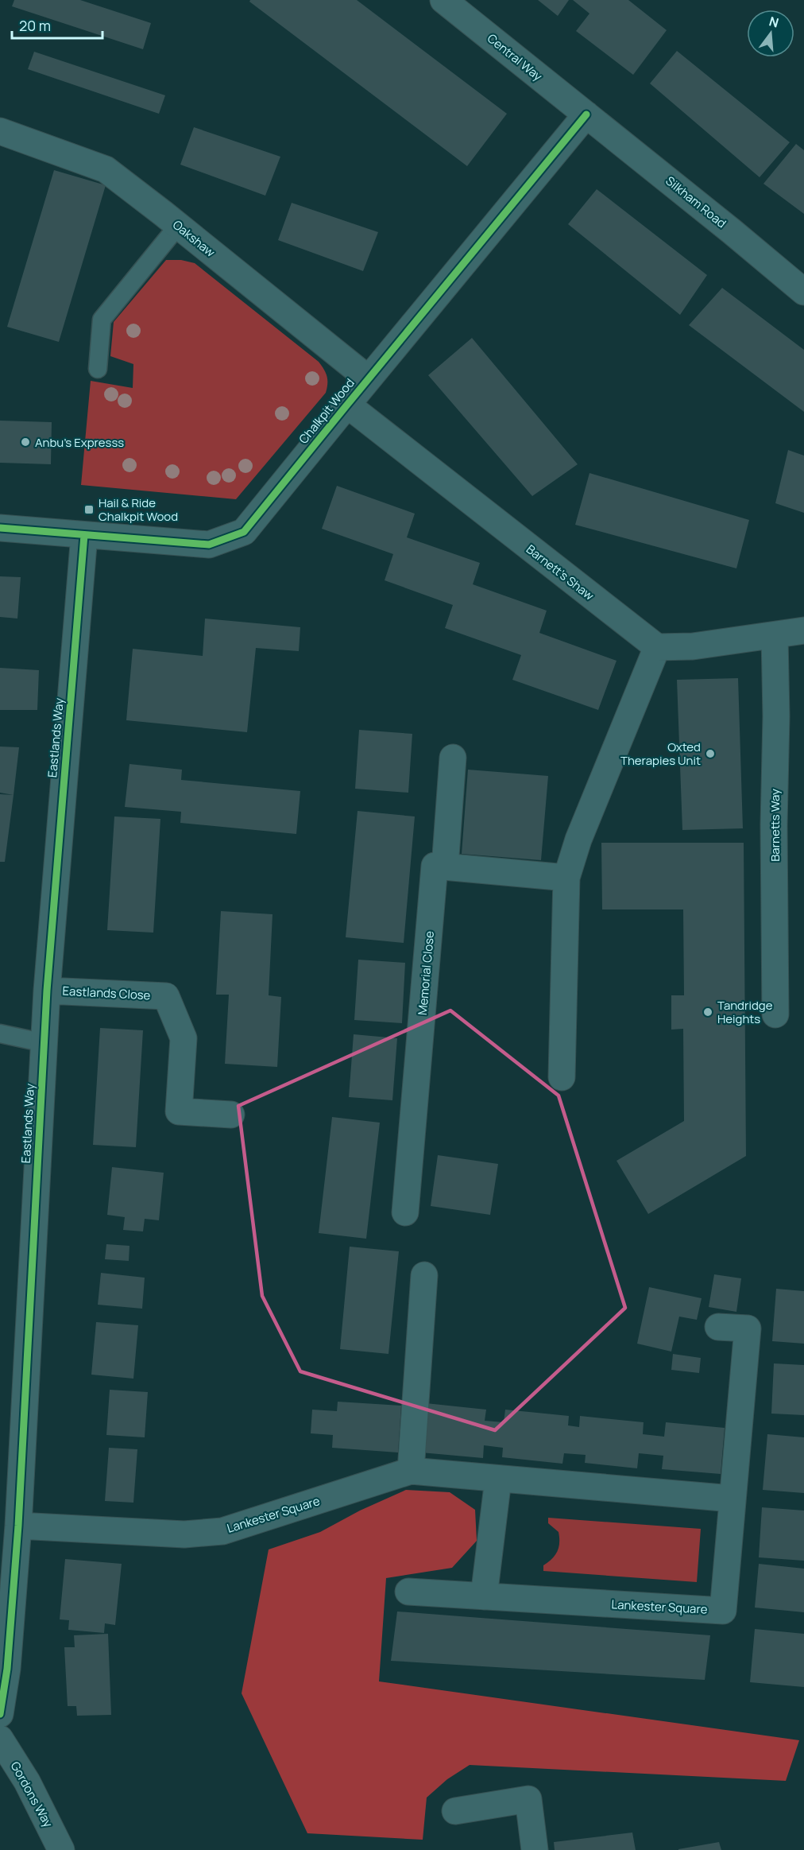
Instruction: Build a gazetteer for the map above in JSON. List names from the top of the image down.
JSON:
{
  "streets": {
    "street": [
      "Central Way",
      "Silkham Road",
      "Oakshaw",
      "Chalkpit Wood",
      "Barnett's Shaw",
      "Eastlands Way",
      "Barnetts Way",
      "Memorial Close",
      "Eastlands Close",
      "Lankester Square",
      "Gordons Way"
    ]
  },
  "crossings": [
    ["Central Way", "Silkham Road"],
    ["Central Way", "Chalkpit Wood"],
    ["Silkham Road", "Chalkpit Wood"],
    ["Oakshaw", "Chalkpit Wood"],
    ["Chalkpit Wood", "Barnett's Shaw"],
    ["Chalkpit Wood", "Eastlands Way"],
    ["Eastlands Way", "Eastlands Close"],
    ["Eastlands Way", "Lankester Square"]
  ],
  "places": {
    "other": ["Anbu's Expresss", "Oxted Therapies Unit", "Tandridge Heights"],
    "transit": ["Hail & Ride Chalkpit Wood"]
  },
  "scale_bar": "20 m",
  "north": "top"
}
